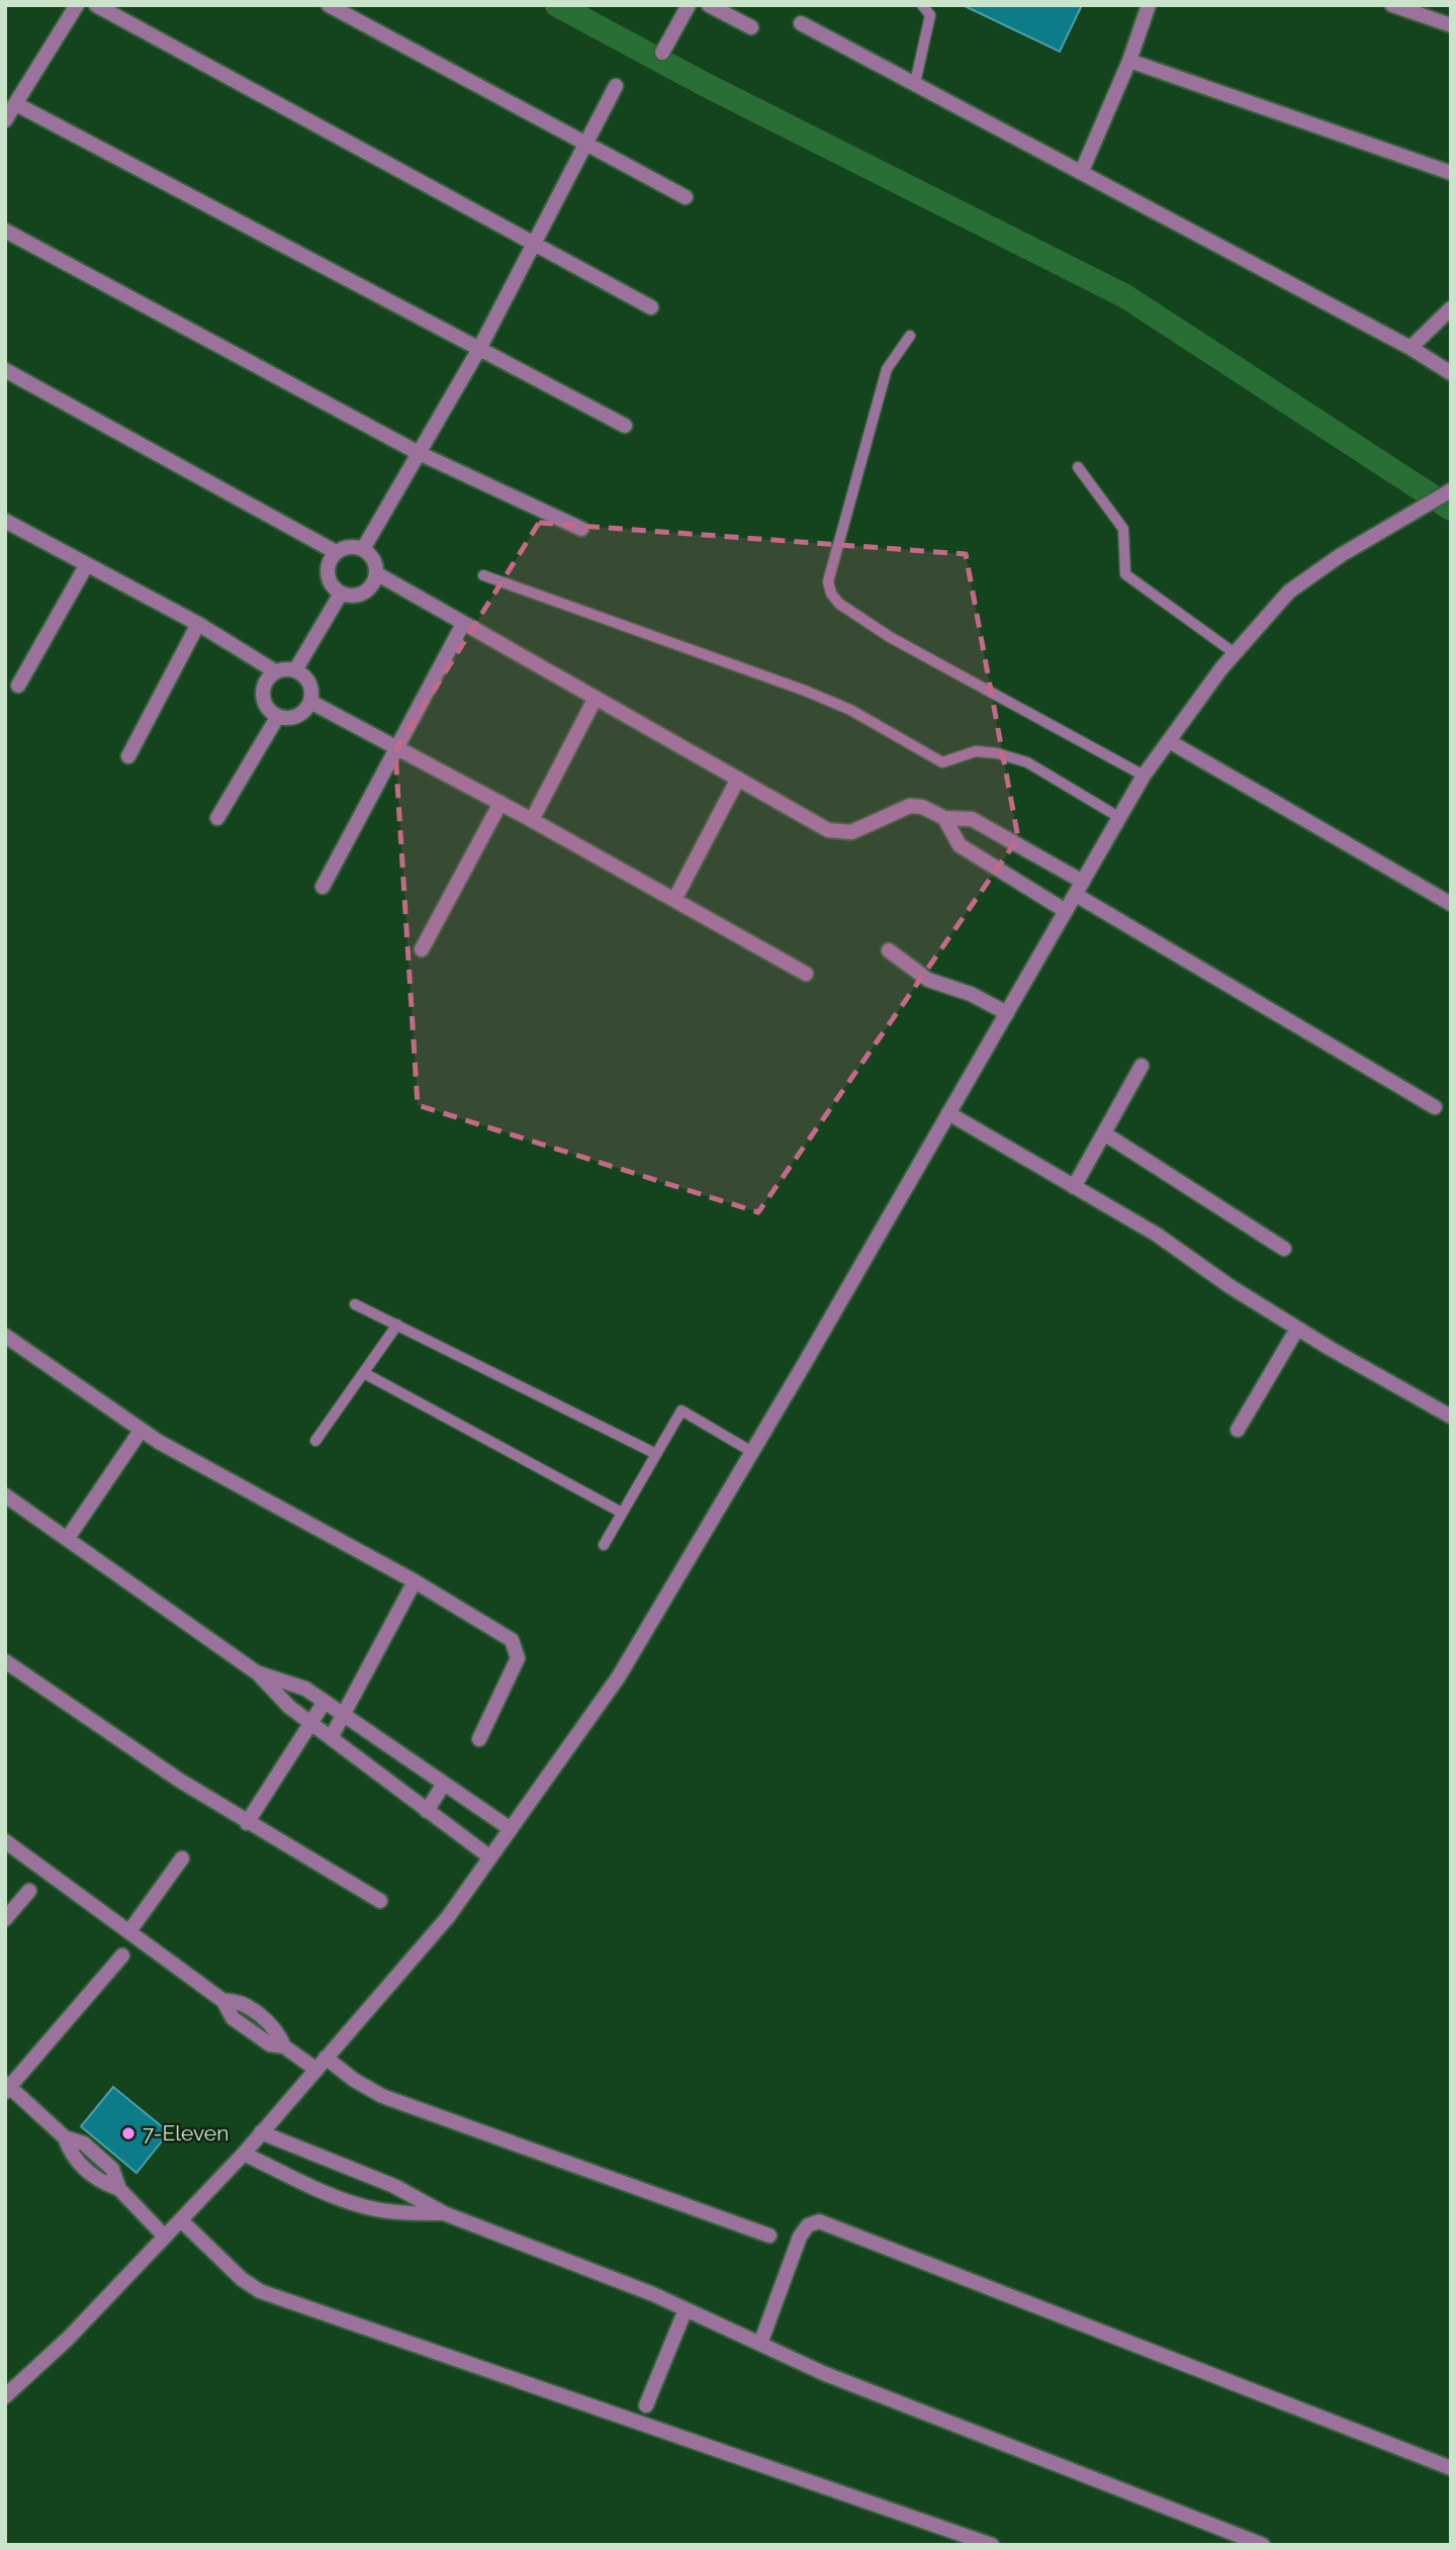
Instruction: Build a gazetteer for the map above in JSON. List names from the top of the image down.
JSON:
{
  "places": ["7-Eleven"]
}
